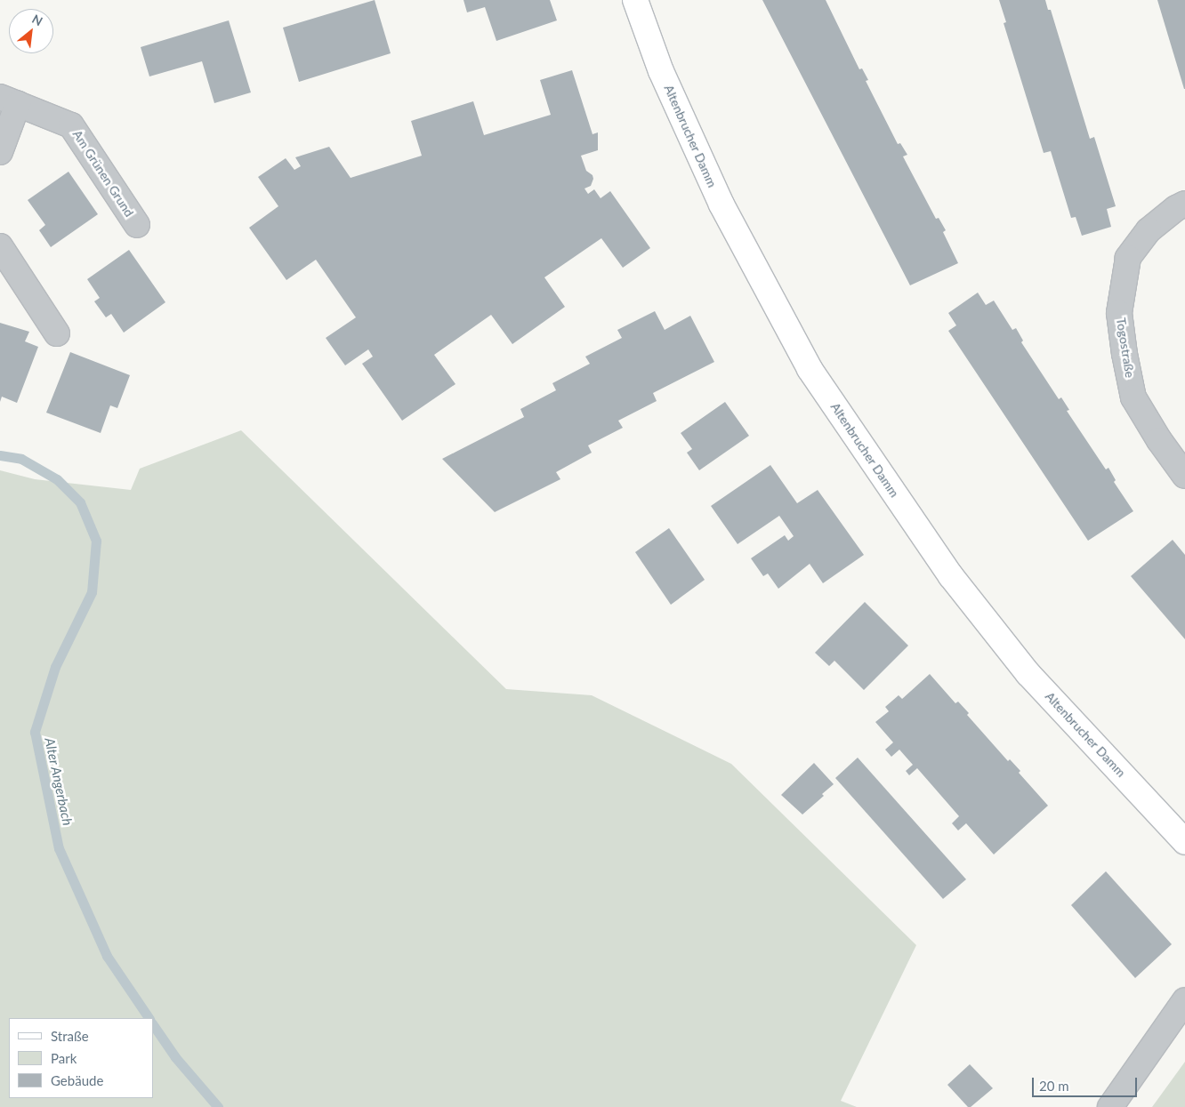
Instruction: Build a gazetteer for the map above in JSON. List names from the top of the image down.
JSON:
{
  "streets": {
    "main road": ["Altenbrucher Damm"],
    "street": ["Am Grünen Grund", "Togostraße"]
  },
  "water": ["Alter Angerbach"],
  "legend": ["Straße", "Park", "Gebäude"],
  "scale_bar": "20 m",
  "north": "top right"
}
